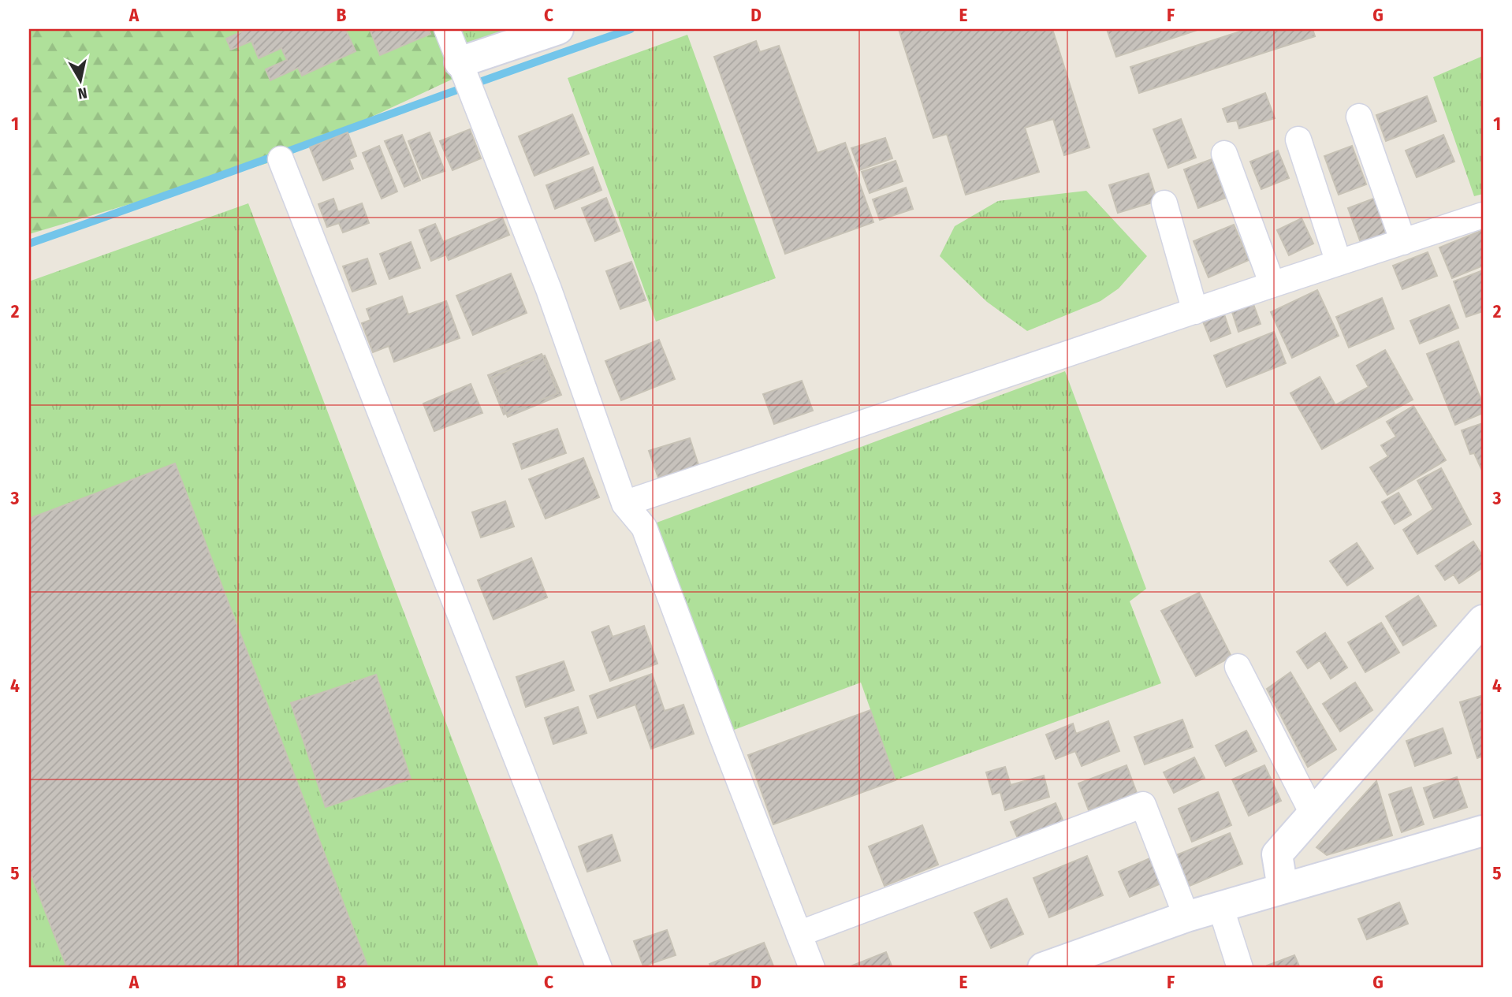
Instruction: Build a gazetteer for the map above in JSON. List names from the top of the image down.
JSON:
{
  "north": "bottom",
  "grid": {
    "columns": [
      "A",
      "B",
      "C",
      "D",
      "E",
      "F",
      "G"
    ],
    "rows": [
      "1",
      "2",
      "3",
      "4",
      "5"
    ]
  }
}
